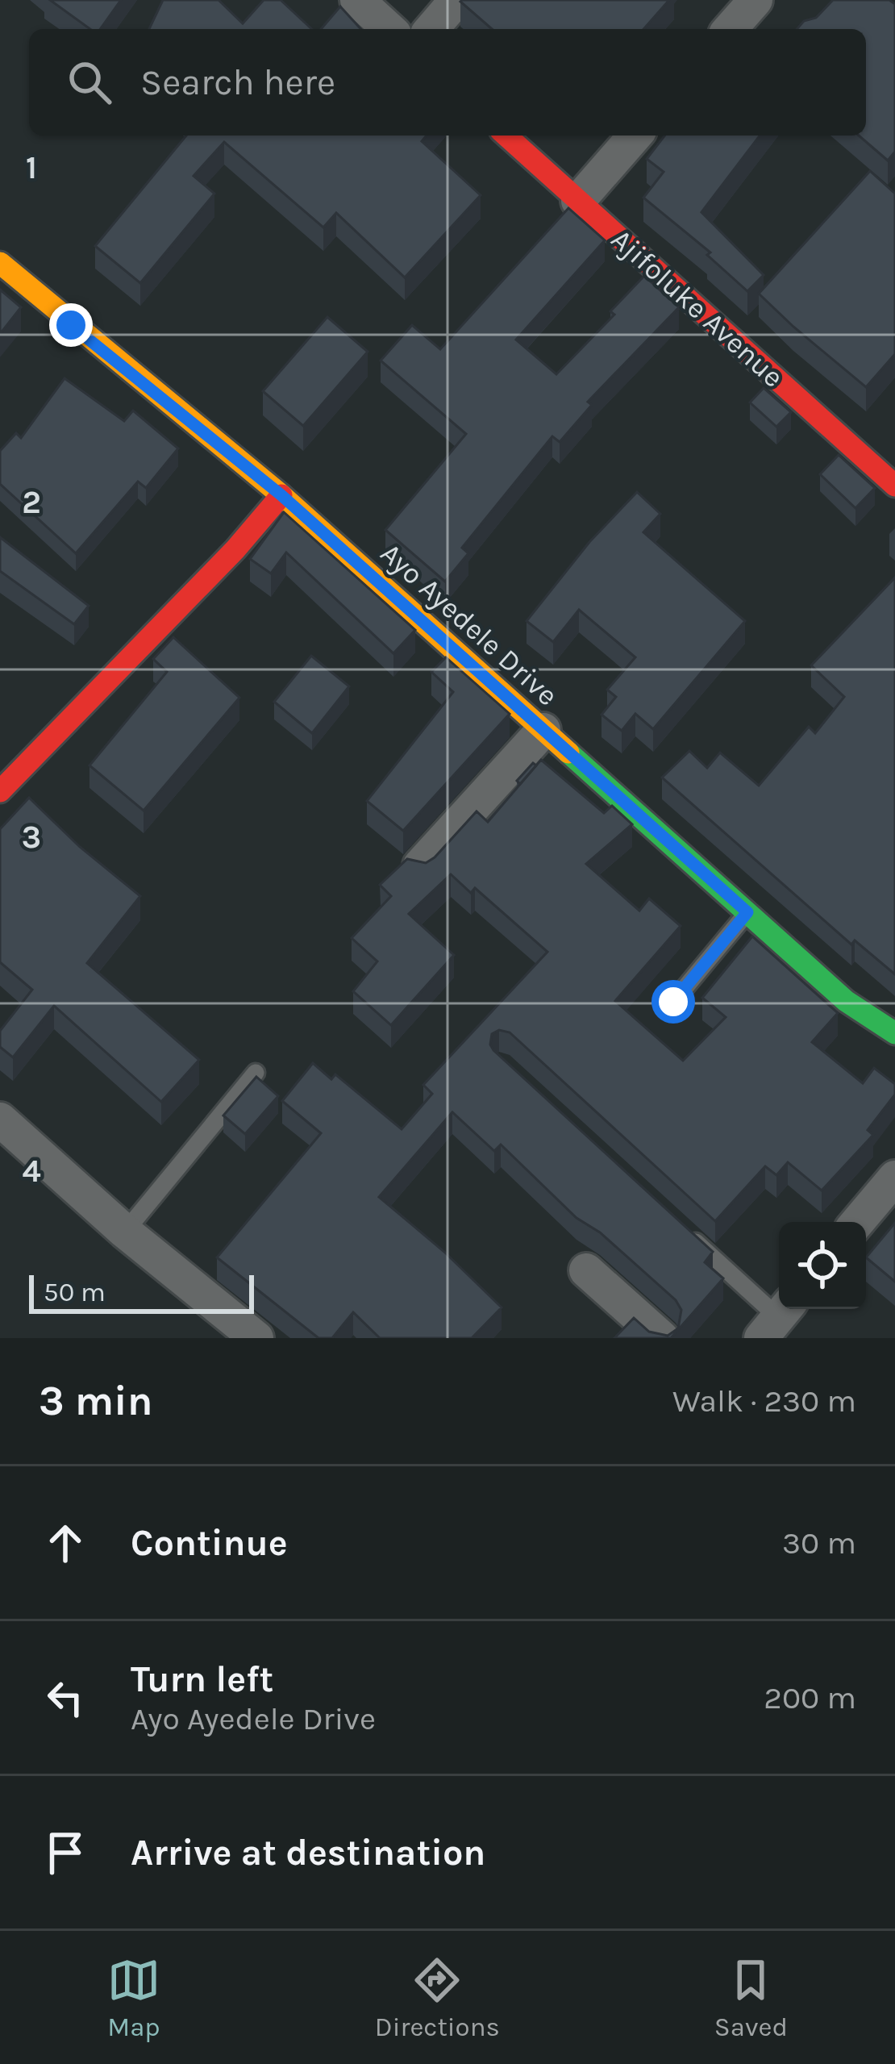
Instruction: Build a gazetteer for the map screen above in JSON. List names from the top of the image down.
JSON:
{
  "streets": {
    "street": ["Ajifoluke Avenue", "Ayo Ayedele Drive"]
  },
  "scale_bar": "50 m",
  "page": {
    "search": "Search here",
    "scale": "50 m",
    "heading": ["3 min", "Walk · 230 m"],
    "list": [
      ["Continue", "30 m"],
      ["Turn left", "Ayo Ayedele Drive", "200 m"],
      "Arrive at destination"
    ],
    "nav": ["Map", "Directions", "Saved"]
  },
  "grid": {
    "rows": [
      "1",
      "2",
      "3",
      "4"
    ]
  }
}
